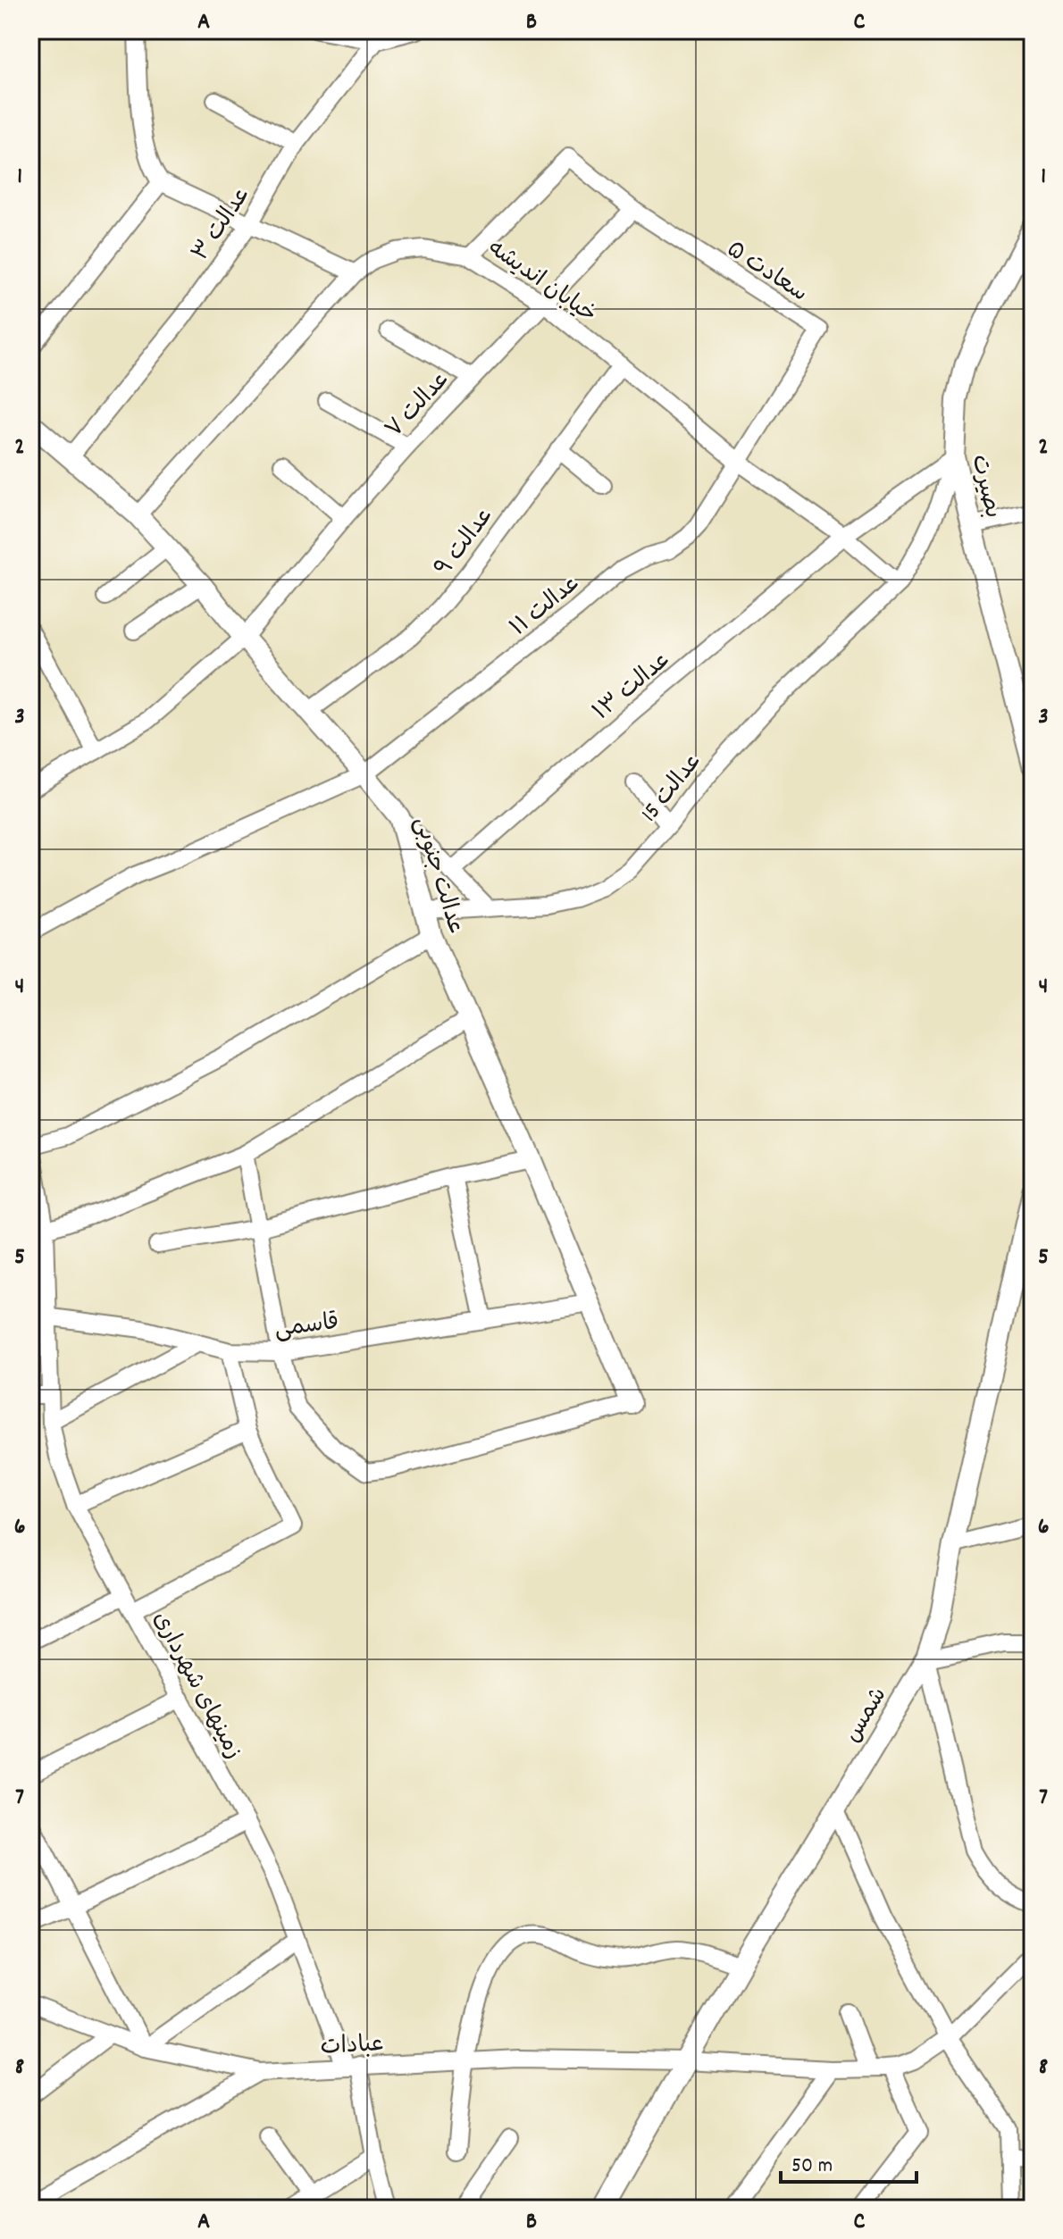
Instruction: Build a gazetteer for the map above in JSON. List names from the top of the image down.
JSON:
{
  "streets": {
    "street": [
      "عدالت ۳",
      "سعادت ۵",
      "خیابان اندیشه",
      "عدالت ۷",
      "بصیرت",
      "عدالت ۹",
      "عدالت ۱۱",
      "عدالت ۱۳",
      "عدالت 15",
      "عدالت جنوبی",
      "قاسمی",
      "زمینهای شهرداری",
      "شمس",
      "عبادات"
    ]
  },
  "crossings": [
    ["عدالت ۳", "عدالت جنوبی"],
    ["سعادت ۵", "خیابان اندیشه"],
    ["سعادت ۵", "عدالت ۷"],
    ["سعادت ۵", "عدالت ۱۱"],
    ["خیابان اندیشه", "عدالت ۷"],
    ["خیابان اندیشه", "عدالت ۹"],
    ["خیابان اندیشه", "عدالت ۱۱"],
    ["خیابان اندیشه", "عدالت ۱۳"],
    ["خیابان اندیشه", "عدالت 15"],
    ["خیابان اندیشه", "عدالت جنوبی"],
    ["عدالت ۷", "عدالت جنوبی"],
    ["بصیرت", "عدالت ۱۳"],
    ["بصیرت", "عدالت 15"],
    ["عدالت ۹", "عدالت جنوبی"],
    ["عدالت ۱۱", "عدالت جنوبی"],
    ["عدالت ۱۳", "عدالت 15"],
    ["عدالت 15", "عدالت جنوبی"],
    ["عدالت جنوبی", "قاسمی"],
    ["قاسمی", "زمینهای شهرداری"],
    ["زمینهای شهرداری", "عبادات"],
    ["شمس", "عبادات"]
  ],
  "scale_bar": "50 m",
  "grid": {
    "columns": ["A", "B", "C"],
    "rows": [
      "1",
      "2",
      "3",
      "4",
      "5",
      "6",
      "7",
      "8"
    ]
  }
}
